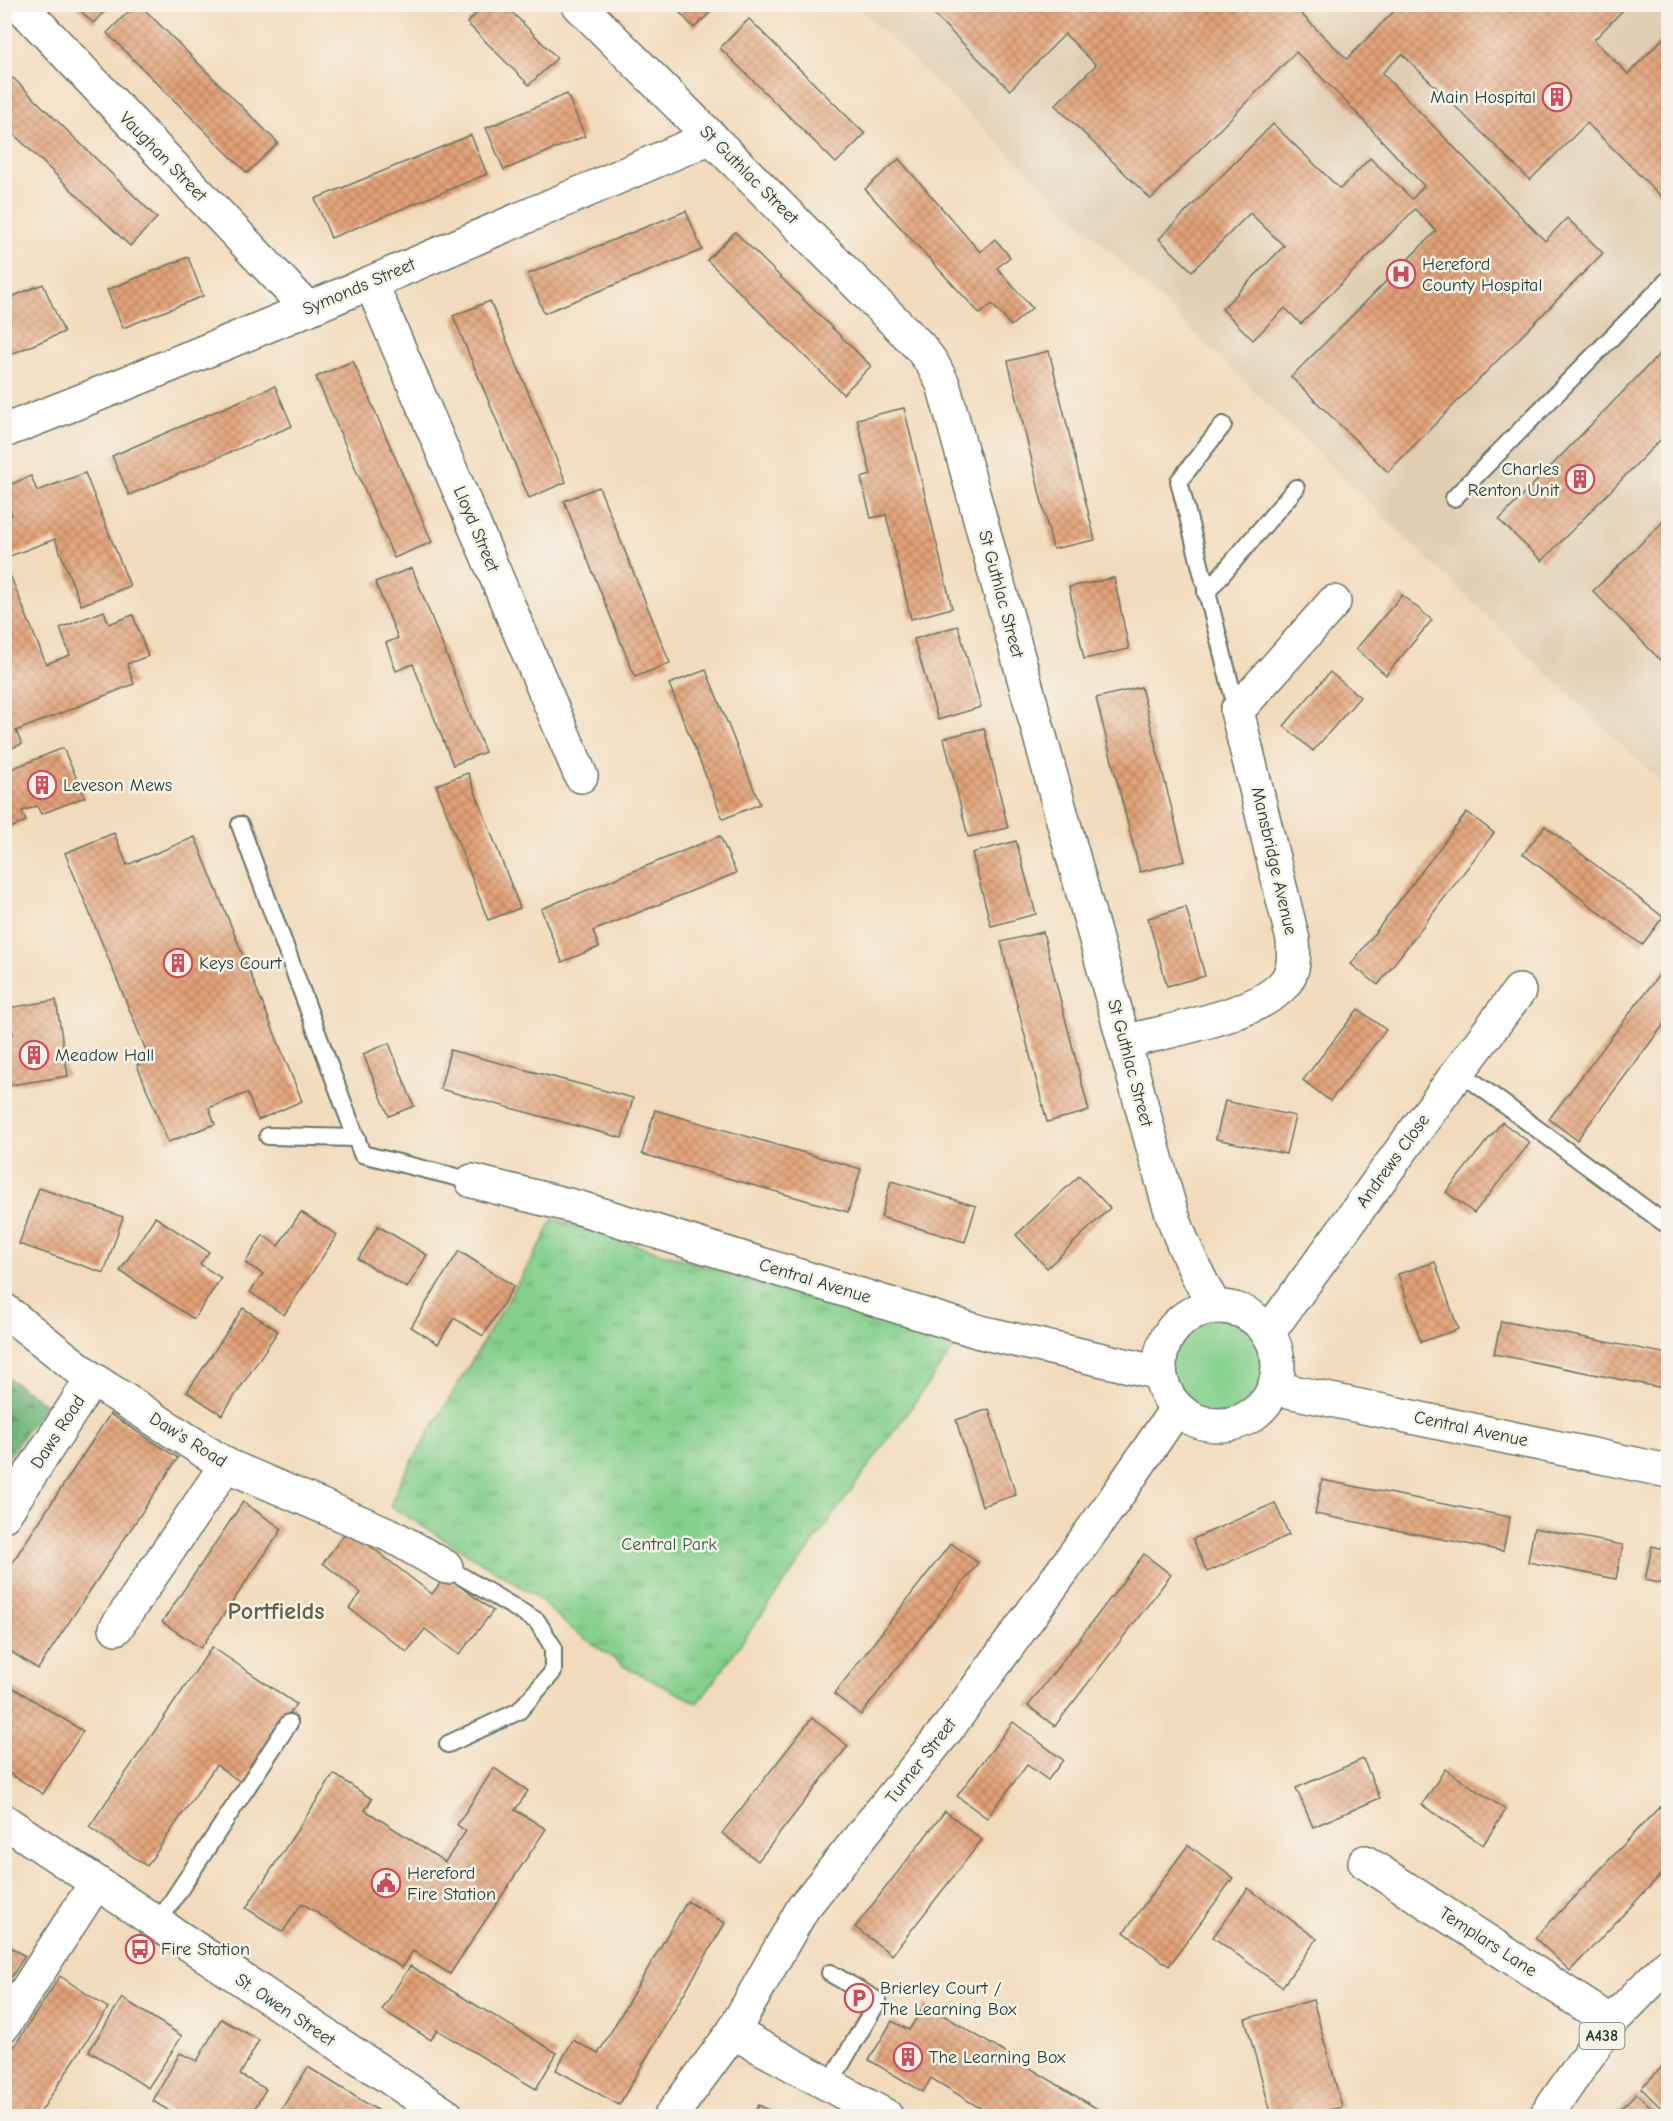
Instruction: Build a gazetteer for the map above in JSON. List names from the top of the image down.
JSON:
{
  "streets": {
    "main road": [
      "Vaughan Street",
      "St Guthlac Street",
      "Symonds Street",
      "Lloyd Street",
      "Mansbridge Avenue",
      "Andrews Close",
      "Central Avenue",
      "Daws Road",
      "Daw's Road",
      "Turner Street",
      "Templars Lane",
      "St. Owen Street",
      "A438"
    ]
  },
  "crossings": [
    ["Vaughan Street", "Symonds Street"],
    ["St Guthlac Street", "Symonds Street"],
    ["St Guthlac Street", "Mansbridge Avenue"],
    ["St Guthlac Street", "Andrews Close"],
    ["St Guthlac Street", "Central Avenue"],
    ["St Guthlac Street", "Turner Street"],
    ["Symonds Street", "Lloyd Street"],
    ["Andrews Close", "Central Avenue"],
    ["Andrews Close", "Turner Street"],
    ["Central Avenue", "Turner Street"],
    ["Daws Road", "Daw's Road"],
    ["Templars Lane", "A438"]
  ],
  "districts": ["Portfields"],
  "parks": ["Central Park"],
  "places": {
    "building": [
      "Main Hospital",
      "Charles Renton Unit",
      "Leveson Mews",
      "Keys Court",
      "Meadow Hall",
      "The Learning Box"
    ],
    "hospital": ["Hereford County Hospital"],
    "public building": ["Hereford Fire Station"],
    "bus stop": ["Fire Station"],
    "parking": ["Brierley Court / The Learning Box"]
  }
}
